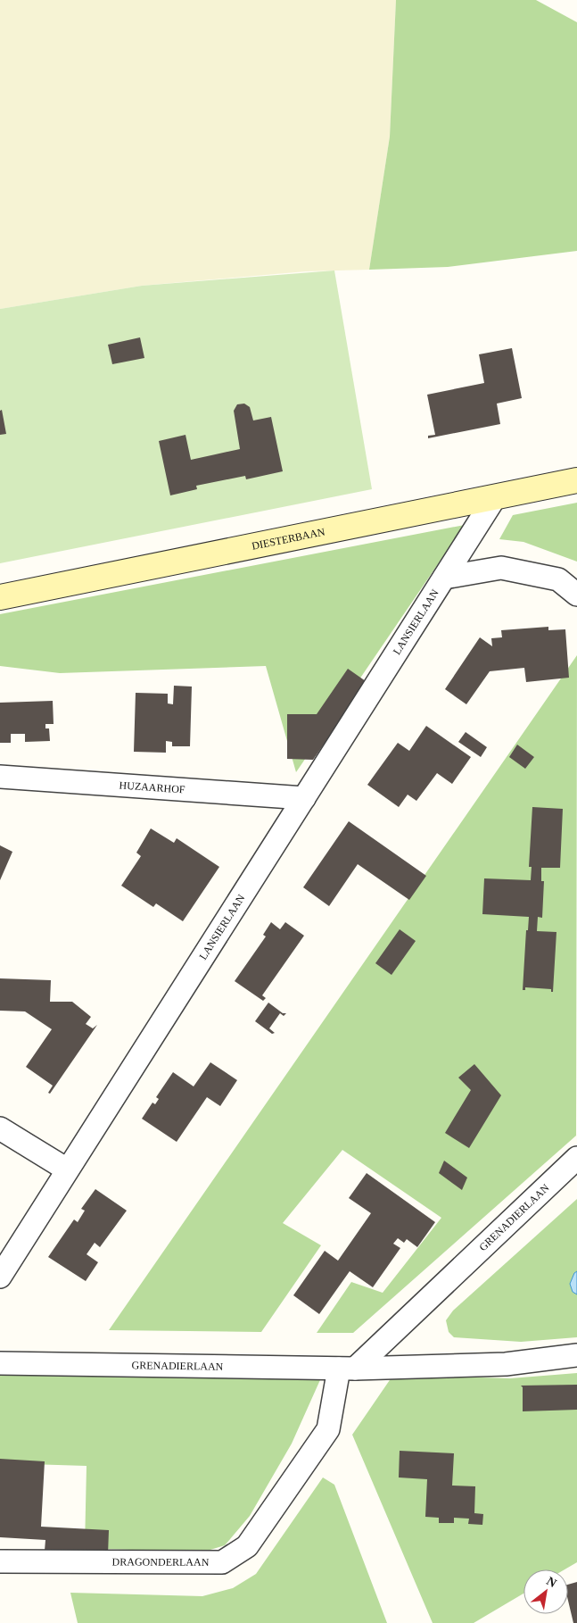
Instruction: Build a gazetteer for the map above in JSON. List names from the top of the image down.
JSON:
{
  "streets": {
    "street": [
      "DIESTERBAAN",
      "LANSIERLAAN",
      "HUZAARHOF",
      "GRENADIERLAAN",
      "DRAGONDERLAAN"
    ]
  },
  "crossings": [
    ["DIESTERBAAN", "LANSIERLAAN"],
    ["LANSIERLAAN", "HUZAARHOF"],
    ["GRENADIERLAAN", "DRAGONDERLAAN"]
  ],
  "north": "top right"
}
